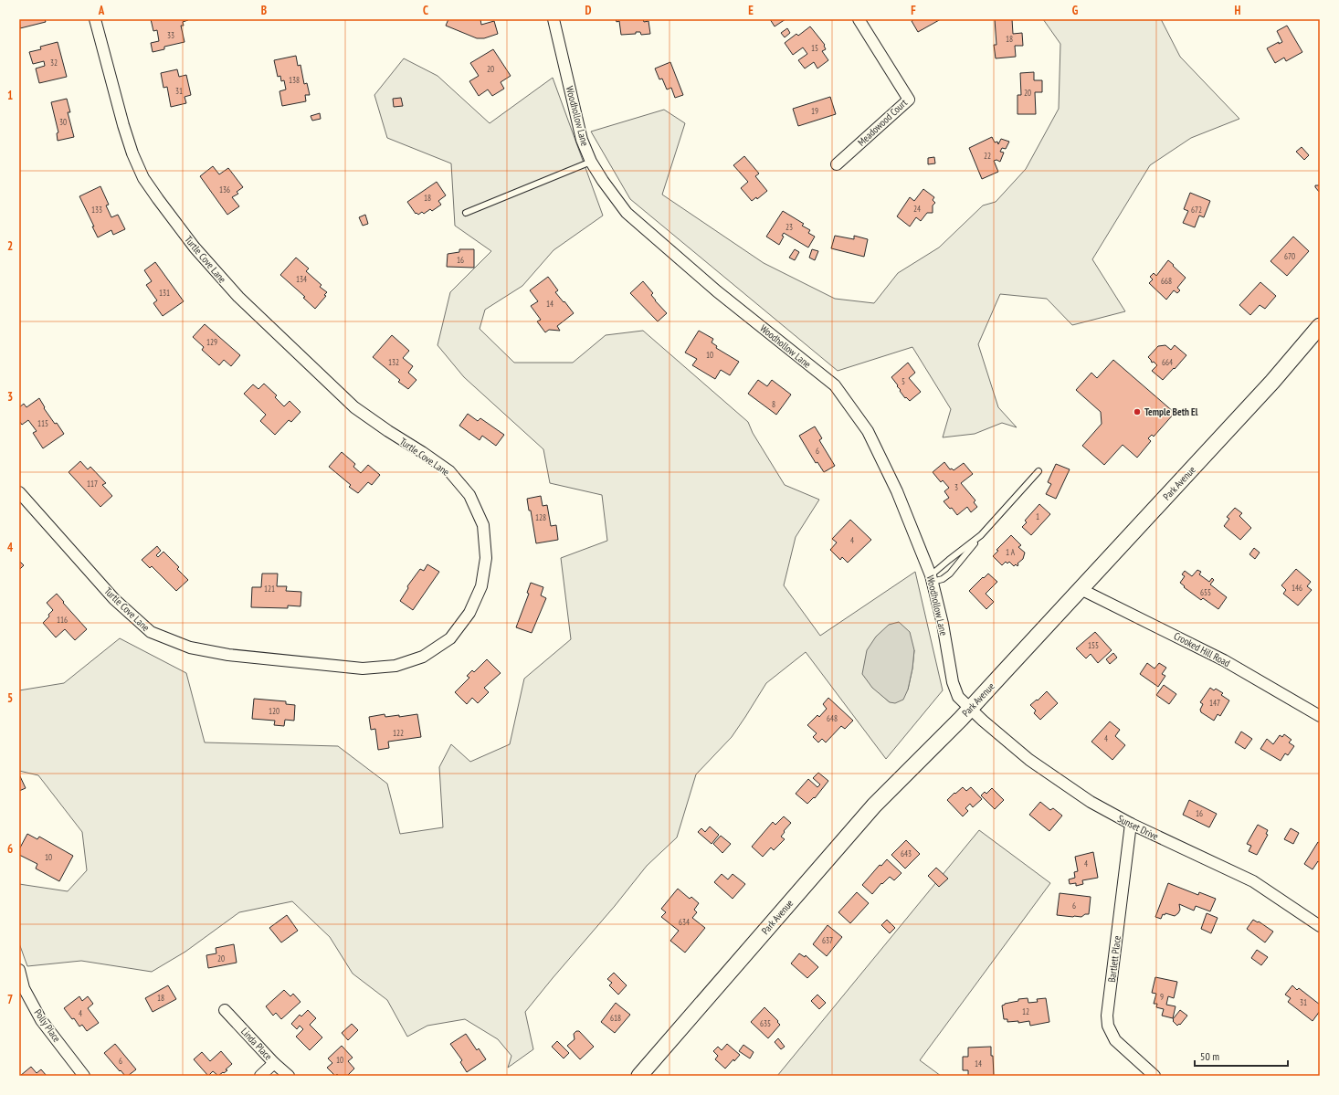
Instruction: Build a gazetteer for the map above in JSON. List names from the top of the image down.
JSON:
{
  "streets": {
    "main road": ["Park Avenue"],
    "street": [
      "Woodhollow Lane",
      "Meadowood Court",
      "Turtle Cove Lane",
      "Crooked Hill Road",
      "Sunset Drive",
      "Bartlett Place",
      "Polly Place",
      "Linda Place"
    ]
  },
  "crossings": [
    ["Woodhollow Lane", "Park Avenue"],
    ["Woodhollow Lane", "Sunset Drive"],
    ["Park Avenue", "Crooked Hill Road"],
    ["Park Avenue", "Sunset Drive"],
    ["Sunset Drive", "Bartlett Place"]
  ],
  "places": ["Temple Beth El"],
  "house_numbers": [
    "33",
    "18",
    "15",
    "32",
    "20",
    "138",
    "31",
    "20",
    "19",
    "30",
    "22",
    "136",
    "18",
    "24",
    "133",
    "672",
    "23",
    "670",
    "16",
    "134",
    "668",
    "131",
    "14",
    "129",
    "10",
    "132",
    "664",
    "5",
    "8",
    "115",
    "6",
    "117",
    "3",
    "1",
    "128",
    "4",
    "1 A",
    "146",
    "121",
    "655",
    "116",
    "155",
    "147",
    "120",
    "648",
    "122",
    "4",
    "16",
    "643",
    "10",
    "4",
    "6",
    "634",
    "637",
    "20",
    "9",
    "18",
    "31",
    "12",
    "4",
    "618",
    "635",
    "10",
    "6",
    "14"
  ],
  "scale_bar": "50 m",
  "grid": {
    "columns": [
      "A",
      "B",
      "C",
      "D",
      "E",
      "F",
      "G",
      "H"
    ],
    "rows": [
      "1",
      "2",
      "3",
      "4",
      "5",
      "6",
      "7"
    ]
  }
}
